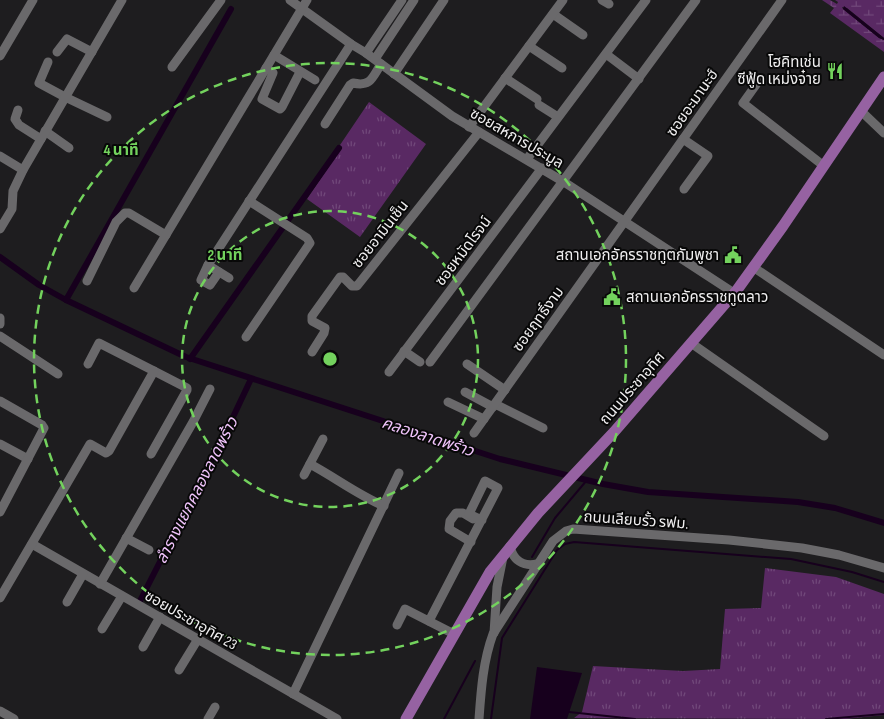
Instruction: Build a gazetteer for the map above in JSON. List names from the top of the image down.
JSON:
{
  "streets": {
    "main road": ["ถนนประชาอุทิศ"],
    "street": [
      "ซอยอะมานะฮ์",
      "ซอยสหการประมูล",
      "ซอยอามินเซ็น",
      "ซอยหมัดโรจน์",
      "ซอยฤทธิ์งาม",
      "ถนนเลียบรั้ว รฟม.",
      "ซอยประชาอุทิศ 23"
    ]
  },
  "crossings": [
    ["ซอยอะมานะฮ์", "ซอยสหการประมูล"],
    ["ซอยอะมานะฮ์", "ซอยฤทธิ์งาม"],
    ["ซอยสหการประมูล", "ซอยอามินเซ็น"],
    ["ซอยสหการประมูล", "ซอยหมัดโรจน์"],
    ["ซอยสหการประมูล", "ซอยฤทธิ์งาม"],
    ["ซอยสหการประมูล", "ถนนประชาอุทิศ"]
  ],
  "water": ["คลองลาดพร้าว", "ลำรางแยกคลองลาดพร้าว"],
  "places": {
    "restaurant": ["โฮคิทเช่น ซีฟู้ด เหม่งจ๋าย"],
    "public building": ["สถานเอกอัครราชทูตกัมพูชา", "สถานเอกอัครราชทูตลาว"]
  },
  "rings": ["4 นาที", "2 นาที"]
}
